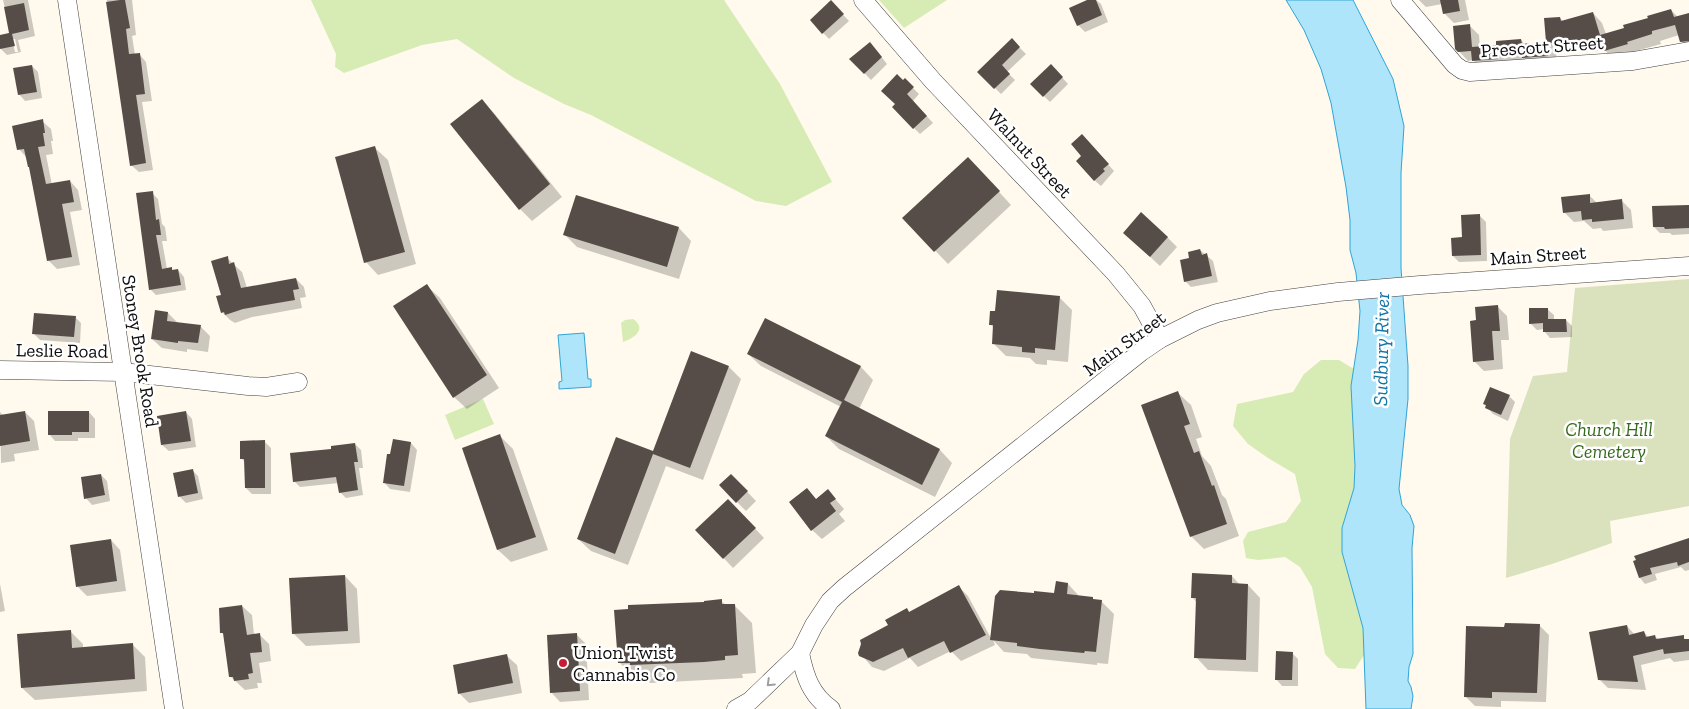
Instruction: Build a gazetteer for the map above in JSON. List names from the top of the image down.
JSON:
{
  "streets": {
    "street": [
      "Prescott Street",
      "Walnut Street",
      "Main Street",
      "Leslie Road",
      "Stoney Brook Road"
    ]
  },
  "crossings": [
    ["Walnut Street", "Main Street"],
    ["Leslie Road", "Stoney Brook Road"]
  ],
  "water": ["Sudbury River"],
  "parks": ["Church Hill Cemetery"],
  "places": ["Union Twist Cannabis Co"]
}
